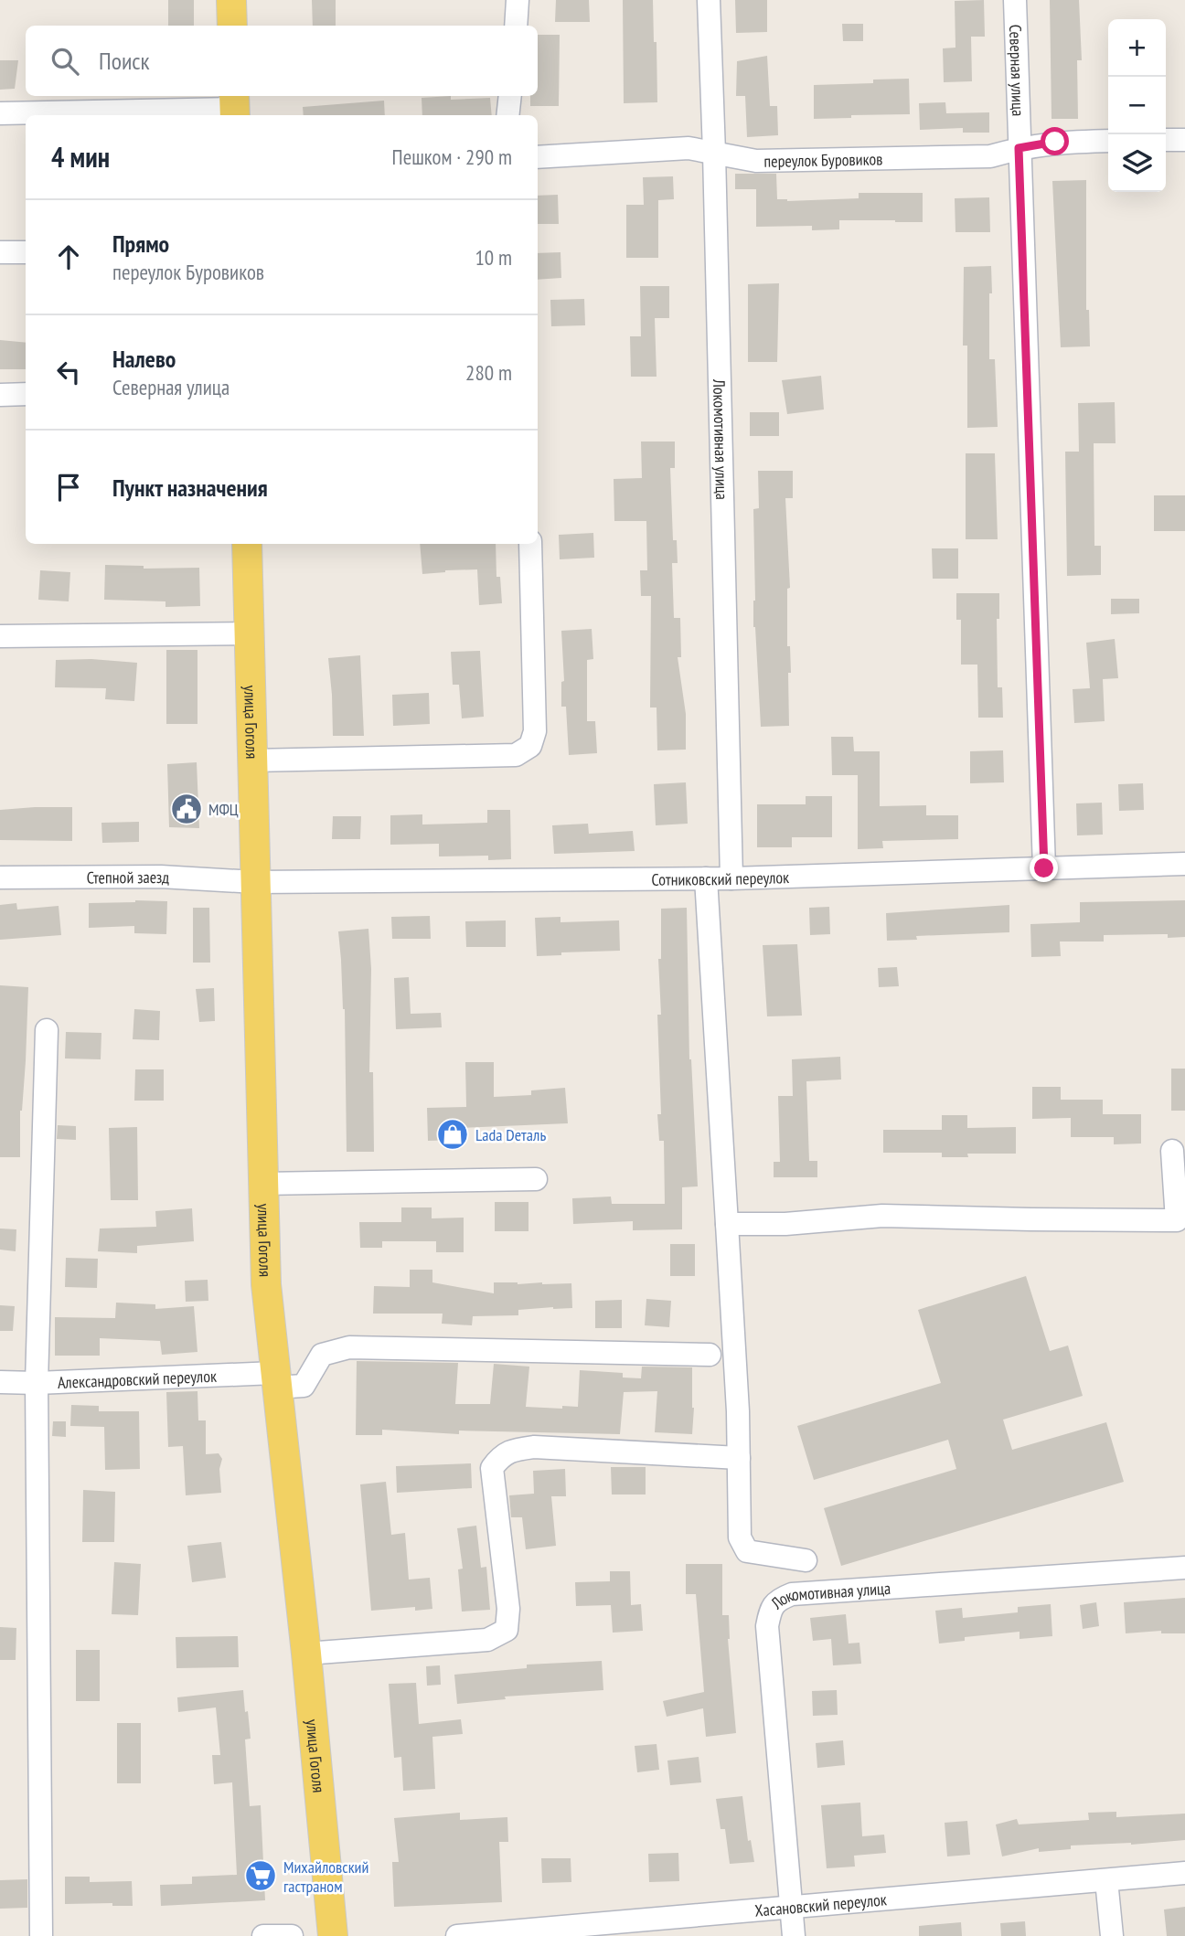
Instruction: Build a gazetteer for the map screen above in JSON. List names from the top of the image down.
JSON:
{
  "streets": {
    "main road": ["улица Гоголя"],
    "street": [
      "Северная улица",
      "переулок Буровиков",
      "Локомотивная улица",
      "Степной заезд",
      "Сотниковский переулок",
      "Александровский переулок",
      "Хасановский переулок"
    ]
  },
  "crossings": [
    ["Северная улица", "переулок Буровиков"],
    ["Северная улица", "Сотниковский переулок"],
    ["переулок Буровиков", "Локомотивная улица"],
    ["Локомотивная улица", "Сотниковский переулок"],
    ["Локомотивная улица", "Хасановский переулок"],
    ["улица Гоголя", "Степной заезд"],
    ["улица Гоголя", "Сотниковский переулок"],
    ["улица Гоголя", "Александровский переулок"],
    ["Степной заезд", "Сотниковский переулок"]
  ],
  "places": {
    "public building": ["МФЦ"],
    "shop": ["Lada Dеталь"],
    "supermarket": ["Михайловский гастраном"]
  },
  "page": {
    "map_buttons": ["+", "−"],
    "search": "Поиск",
    "heading": ["4 мин", "Пешком · 290 m"],
    "list": [
      ["Прямо", "переулок Буровиков", "10 m"],
      ["Налево", "Северная улица", "280 m"],
      "Пункт назначения"
    ]
  }
}
